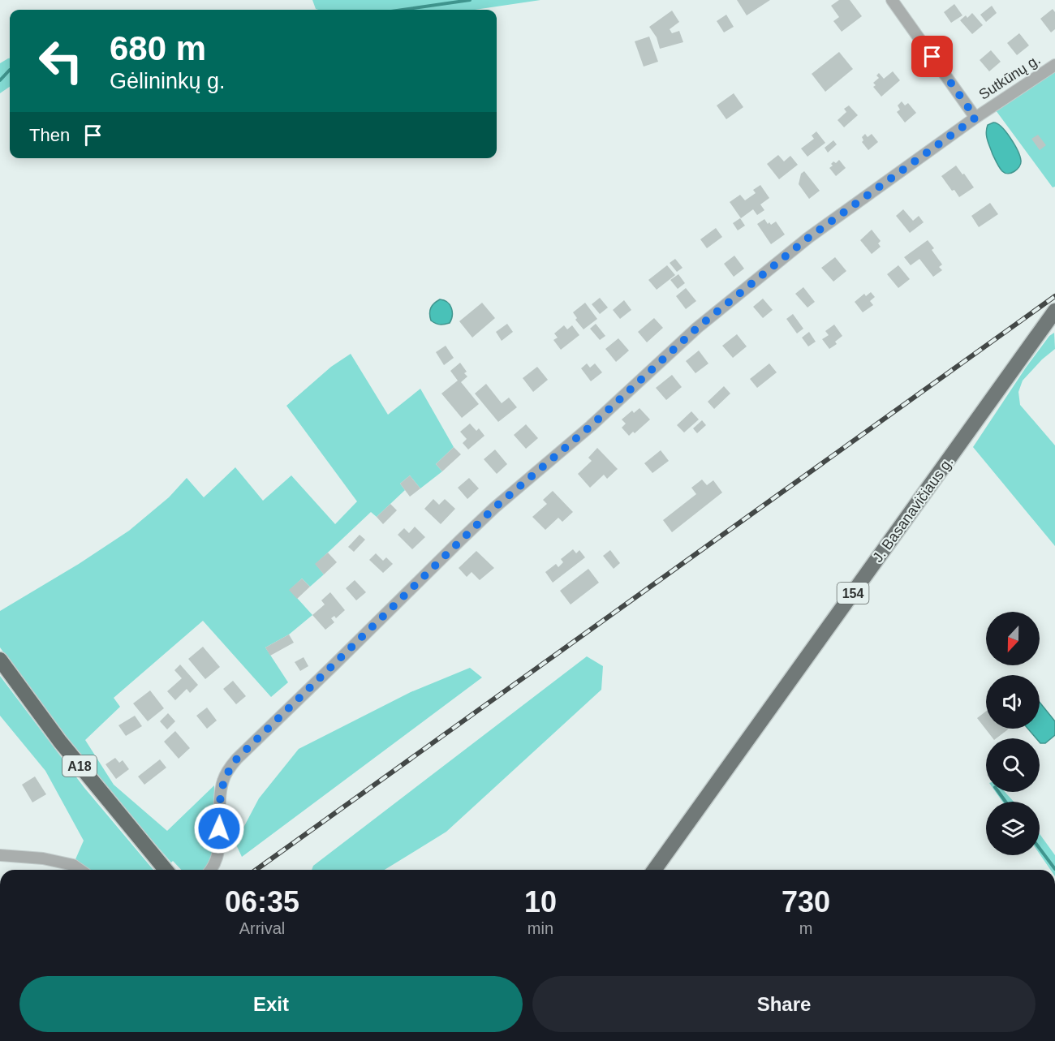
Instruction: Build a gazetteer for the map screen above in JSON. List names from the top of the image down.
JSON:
{
  "streets": {
    "highway": ["A18"],
    "main road": ["J. Basanavičiaus g.", "154"],
    "street": ["Sutkūnų g."]
  },
  "north": "bottom",
  "page": {
    "turn": ["680 m", "Gėlininkų g."],
    "then": "Then",
    "eta": [
      "06:35",
      "Arrival",
      "10",
      "min",
      "730",
      "m"
    ],
    "buttons": ["Exit", "Share"]
  }
}
